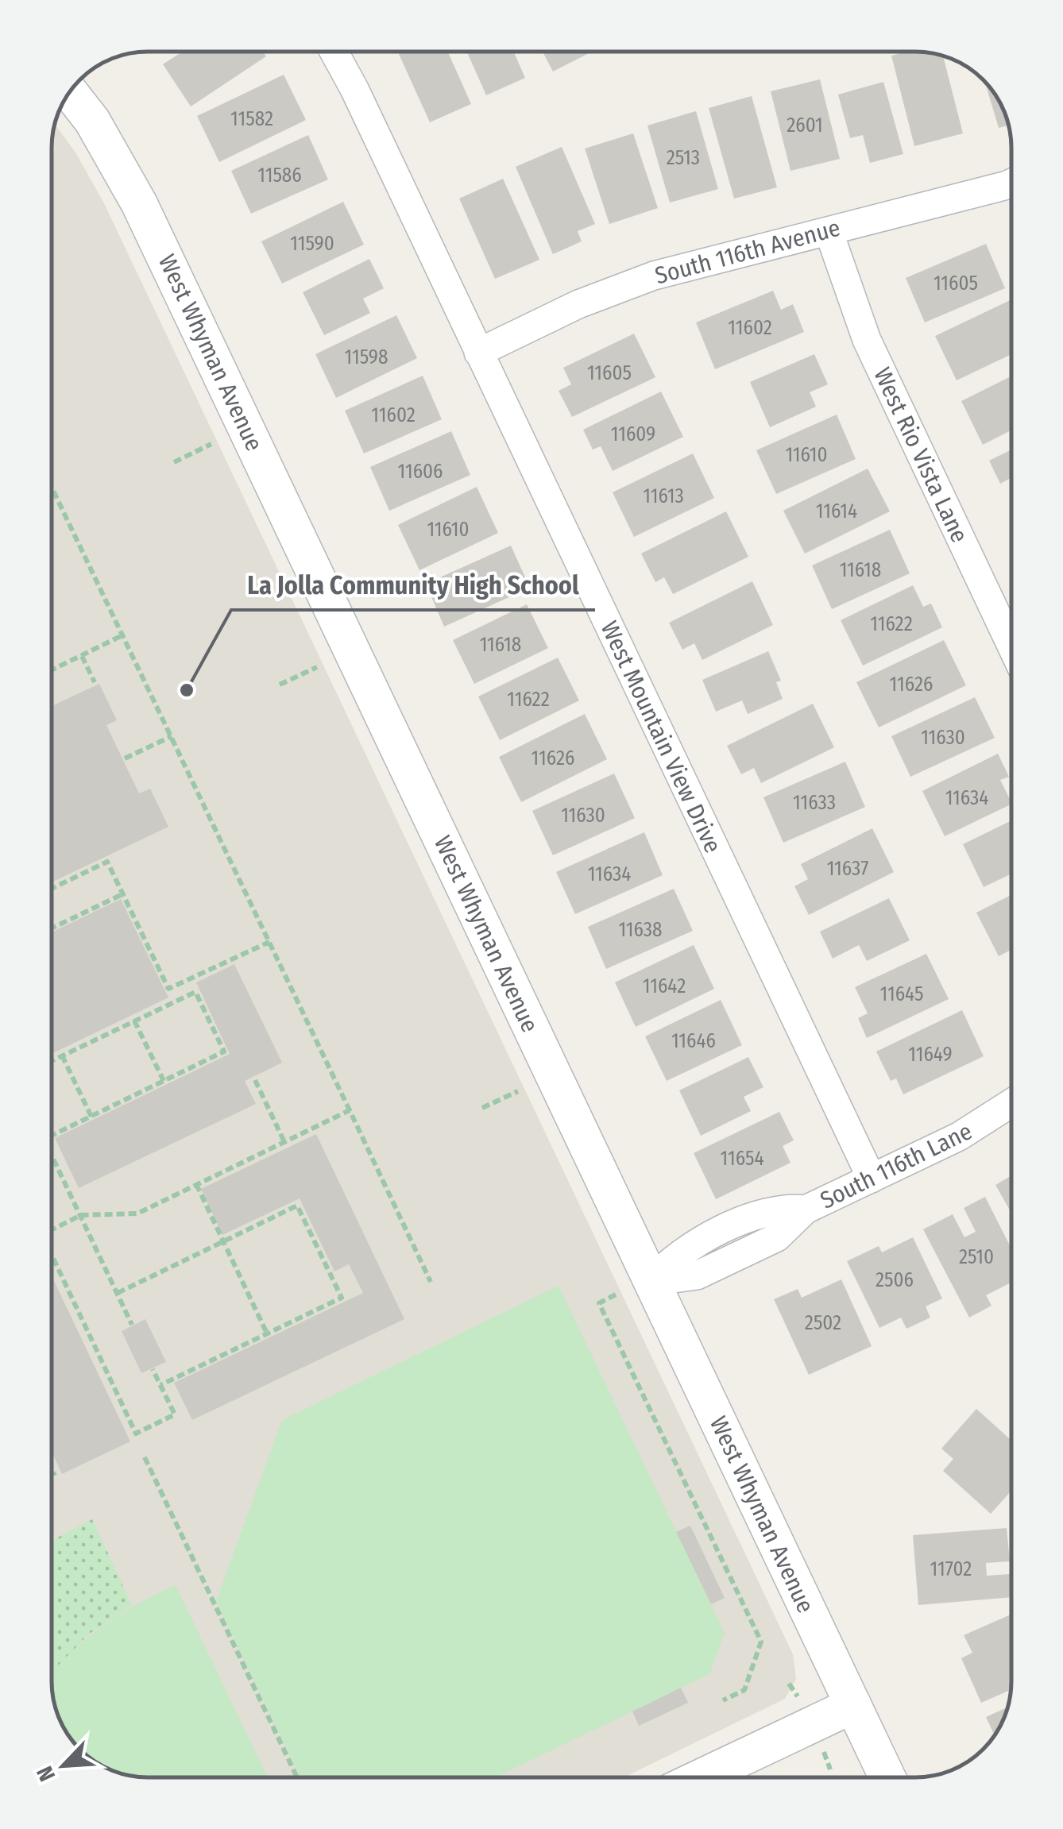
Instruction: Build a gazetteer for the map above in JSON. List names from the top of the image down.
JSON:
{
  "streets": {
    "street": [
      "South 116th Avenue",
      "West Whyman Avenue",
      "West Rio Vista Lane",
      "West Mountain View Drive",
      "South 116th Lane"
    ]
  },
  "crossings": [
    ["South 116th Avenue", "West Rio Vista Lane"],
    ["South 116th Avenue", "West Mountain View Drive"],
    ["West Whyman Avenue", "South 116th Lane"],
    ["West Mountain View Drive", "South 116th Lane"]
  ],
  "places": ["La Jolla Community High School"],
  "house_numbers": [
    "11582",
    "2601",
    "2513",
    "11586",
    "11590",
    "11605",
    "11602",
    "11598",
    "11605",
    "11602",
    "11609",
    "11610",
    "11606",
    "11613",
    "11614",
    "11610",
    "11618",
    "11622",
    "11618",
    "11626",
    "11622",
    "11630",
    "11626",
    "11634",
    "11633",
    "11630",
    "11637",
    "11634",
    "11638",
    "11642",
    "11645",
    "11646",
    "11649",
    "11654",
    "2510",
    "2506",
    "2502",
    "11702"
  ],
  "north": "bottom left"
}
